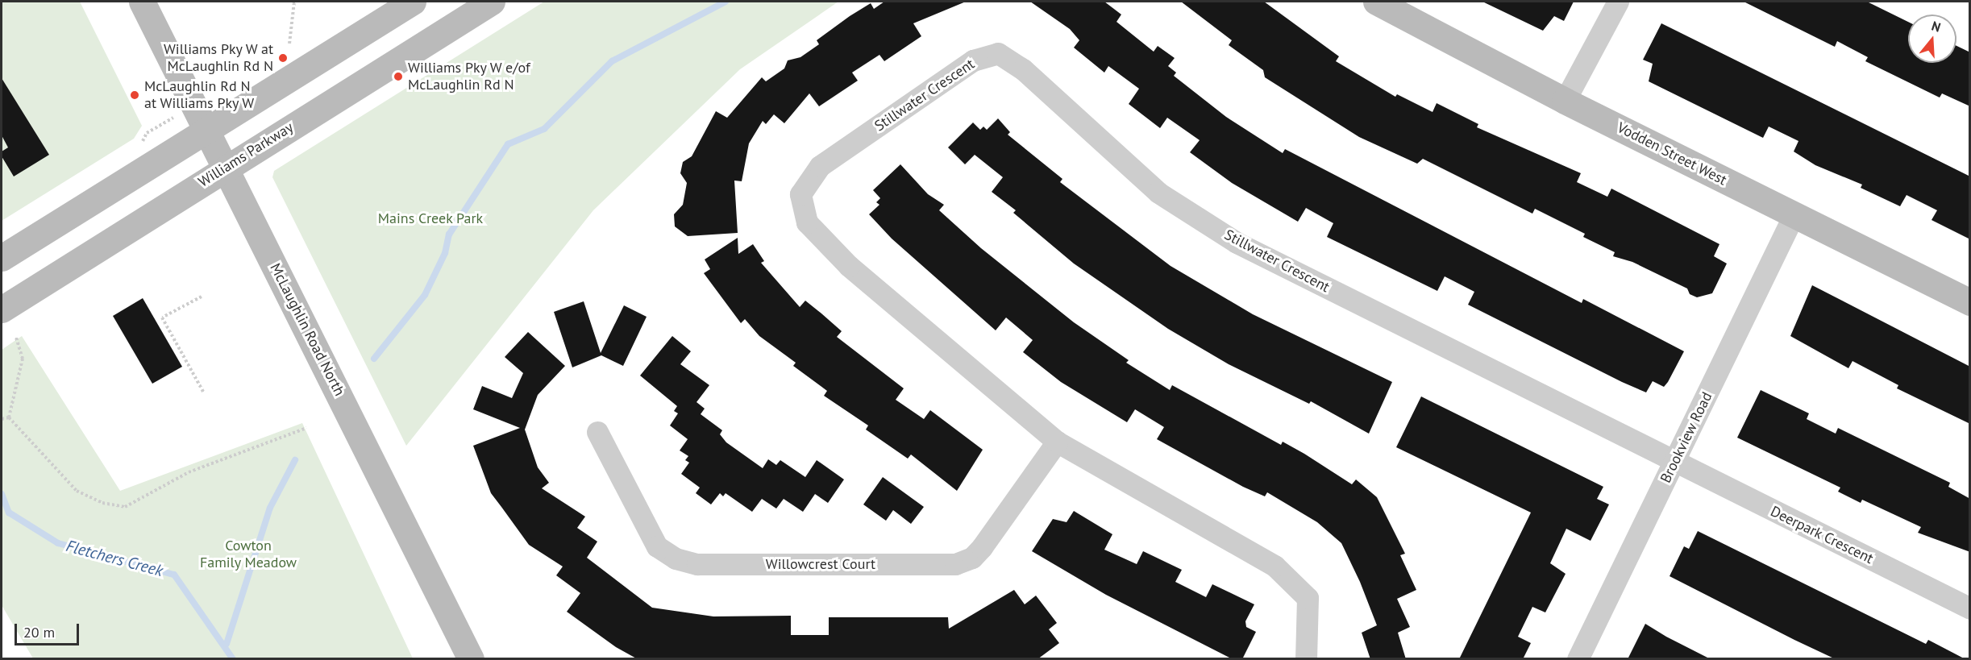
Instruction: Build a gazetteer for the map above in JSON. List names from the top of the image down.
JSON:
{
  "streets": {
    "main road": ["Vodden Street West", "Williams Parkway", "McLaughlin Road North"],
    "street": [
      "Stillwater Crescent",
      "Brookview Road",
      "Deerpark Crescent",
      "Willowcrest Court"
    ]
  },
  "crossings": [
    ["Stillwater Crescent", "Brookview Road"],
    ["Stillwater Crescent", "Deerpark Crescent"],
    ["Stillwater Crescent", "Willowcrest Court"],
    ["Vodden Street West", "Brookview Road"],
    ["Williams Parkway", "McLaughlin Road North"],
    ["Brookview Road", "Deerpark Crescent"]
  ],
  "water": ["Fletchers Creek"],
  "parks": ["Mains Creek Park", "Cowton Family Meadow"],
  "places": ["Williams Pky W at McLaughlin Rd N", "Williams Pky W e/of McLaughlin Rd N", "McLaughlin Rd N at Williams Pky W"],
  "scale_bar": "20 m",
  "north": "top"
}
